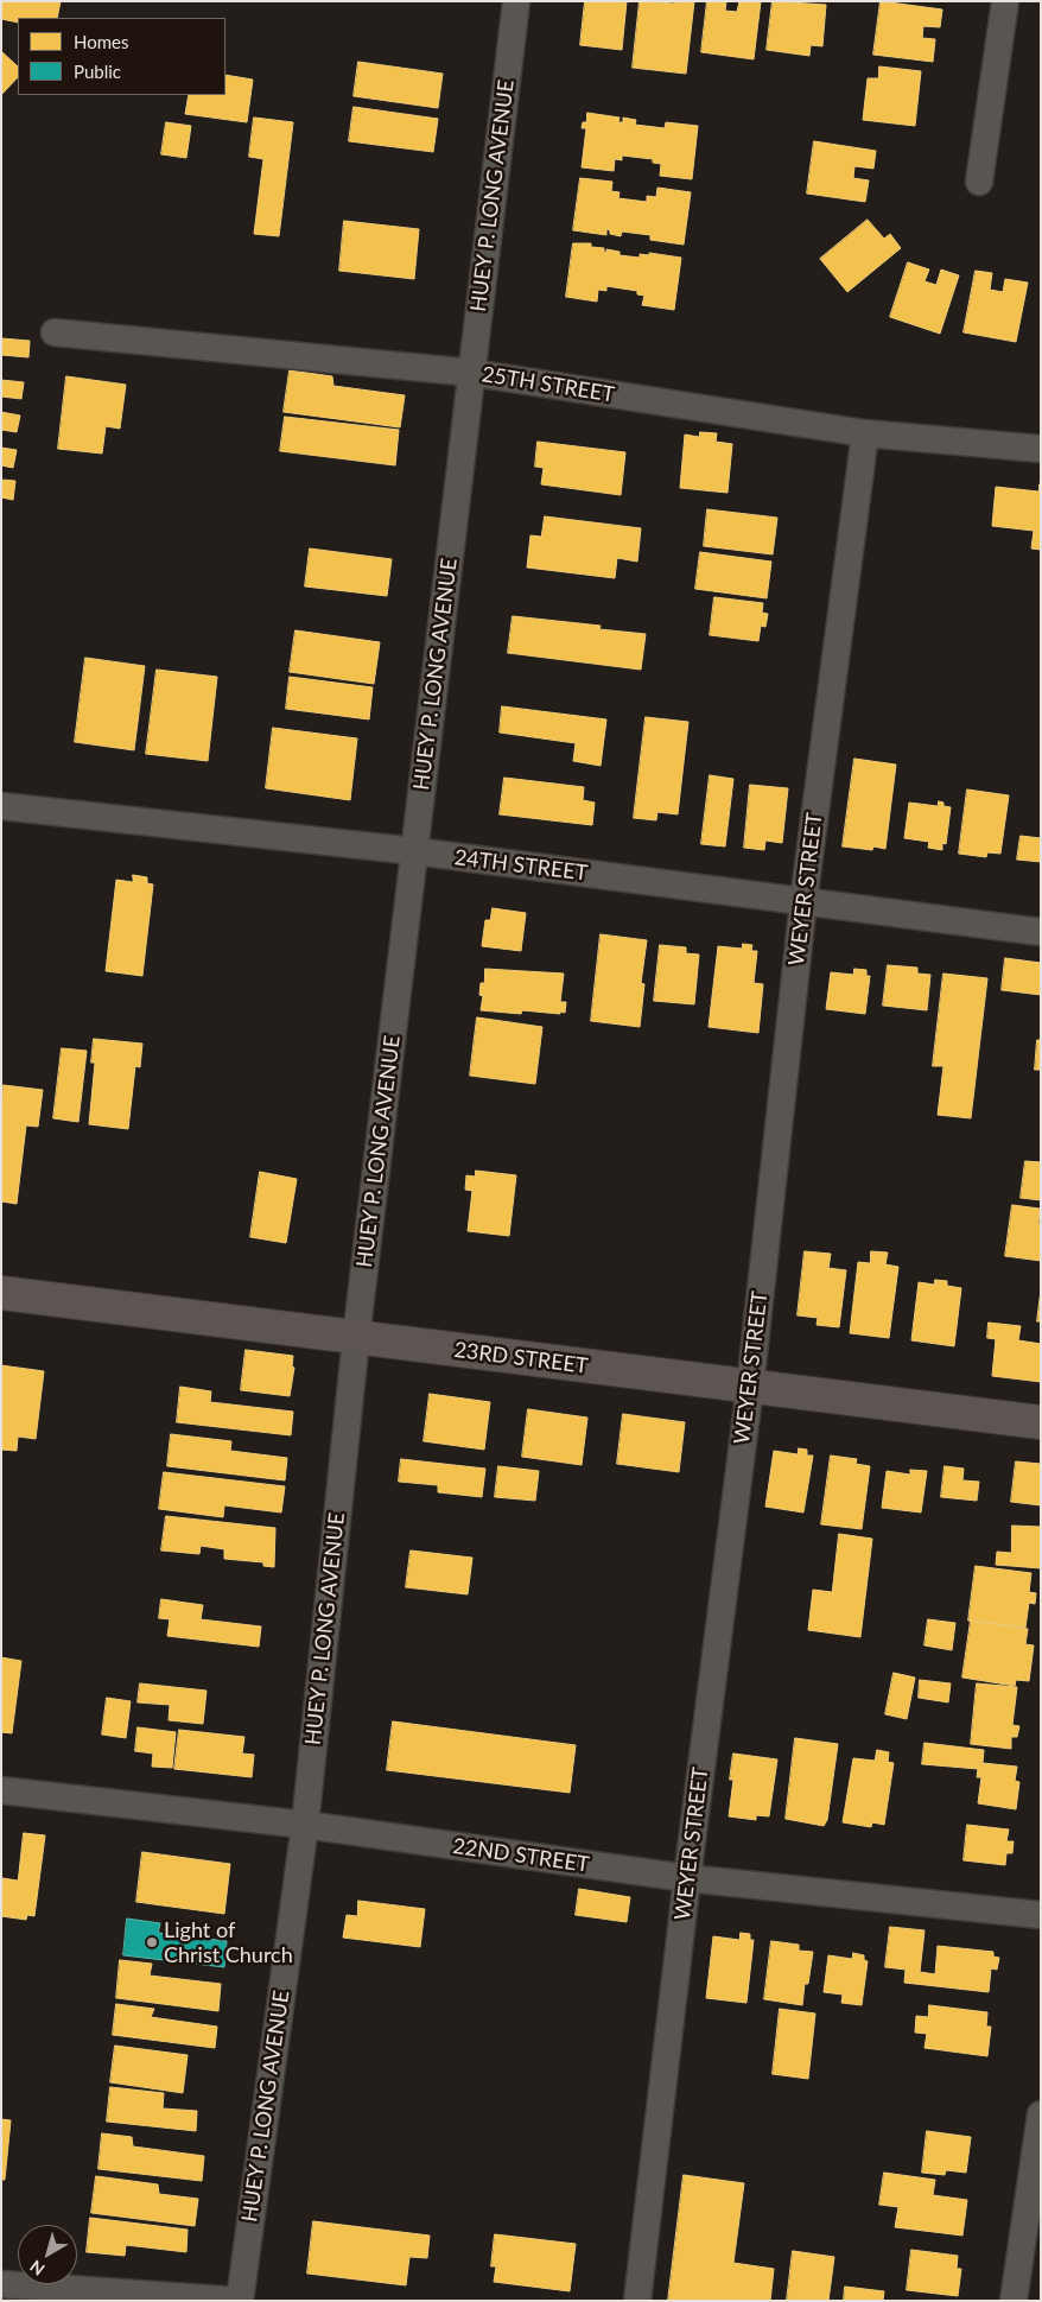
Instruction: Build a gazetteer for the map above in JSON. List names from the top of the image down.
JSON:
{
  "streets": {
    "street": [
      "HUEY P. LONG AVENUE",
      "25TH STREET",
      "24TH STREET",
      "WEYER STREET",
      "23RD STREET",
      "22ND STREET"
    ]
  },
  "crossings": [
    ["HUEY P. LONG AVENUE", "25TH STREET"],
    ["HUEY P. LONG AVENUE", "24TH STREET"],
    ["HUEY P. LONG AVENUE", "23RD STREET"],
    ["HUEY P. LONG AVENUE", "22ND STREET"],
    ["25TH STREET", "WEYER STREET"],
    ["24TH STREET", "WEYER STREET"],
    ["WEYER STREET", "23RD STREET"],
    ["WEYER STREET", "22ND STREET"]
  ],
  "places": ["Light of Christ Church"],
  "legend": ["Homes", "Public"],
  "north": "bottom left"
}
